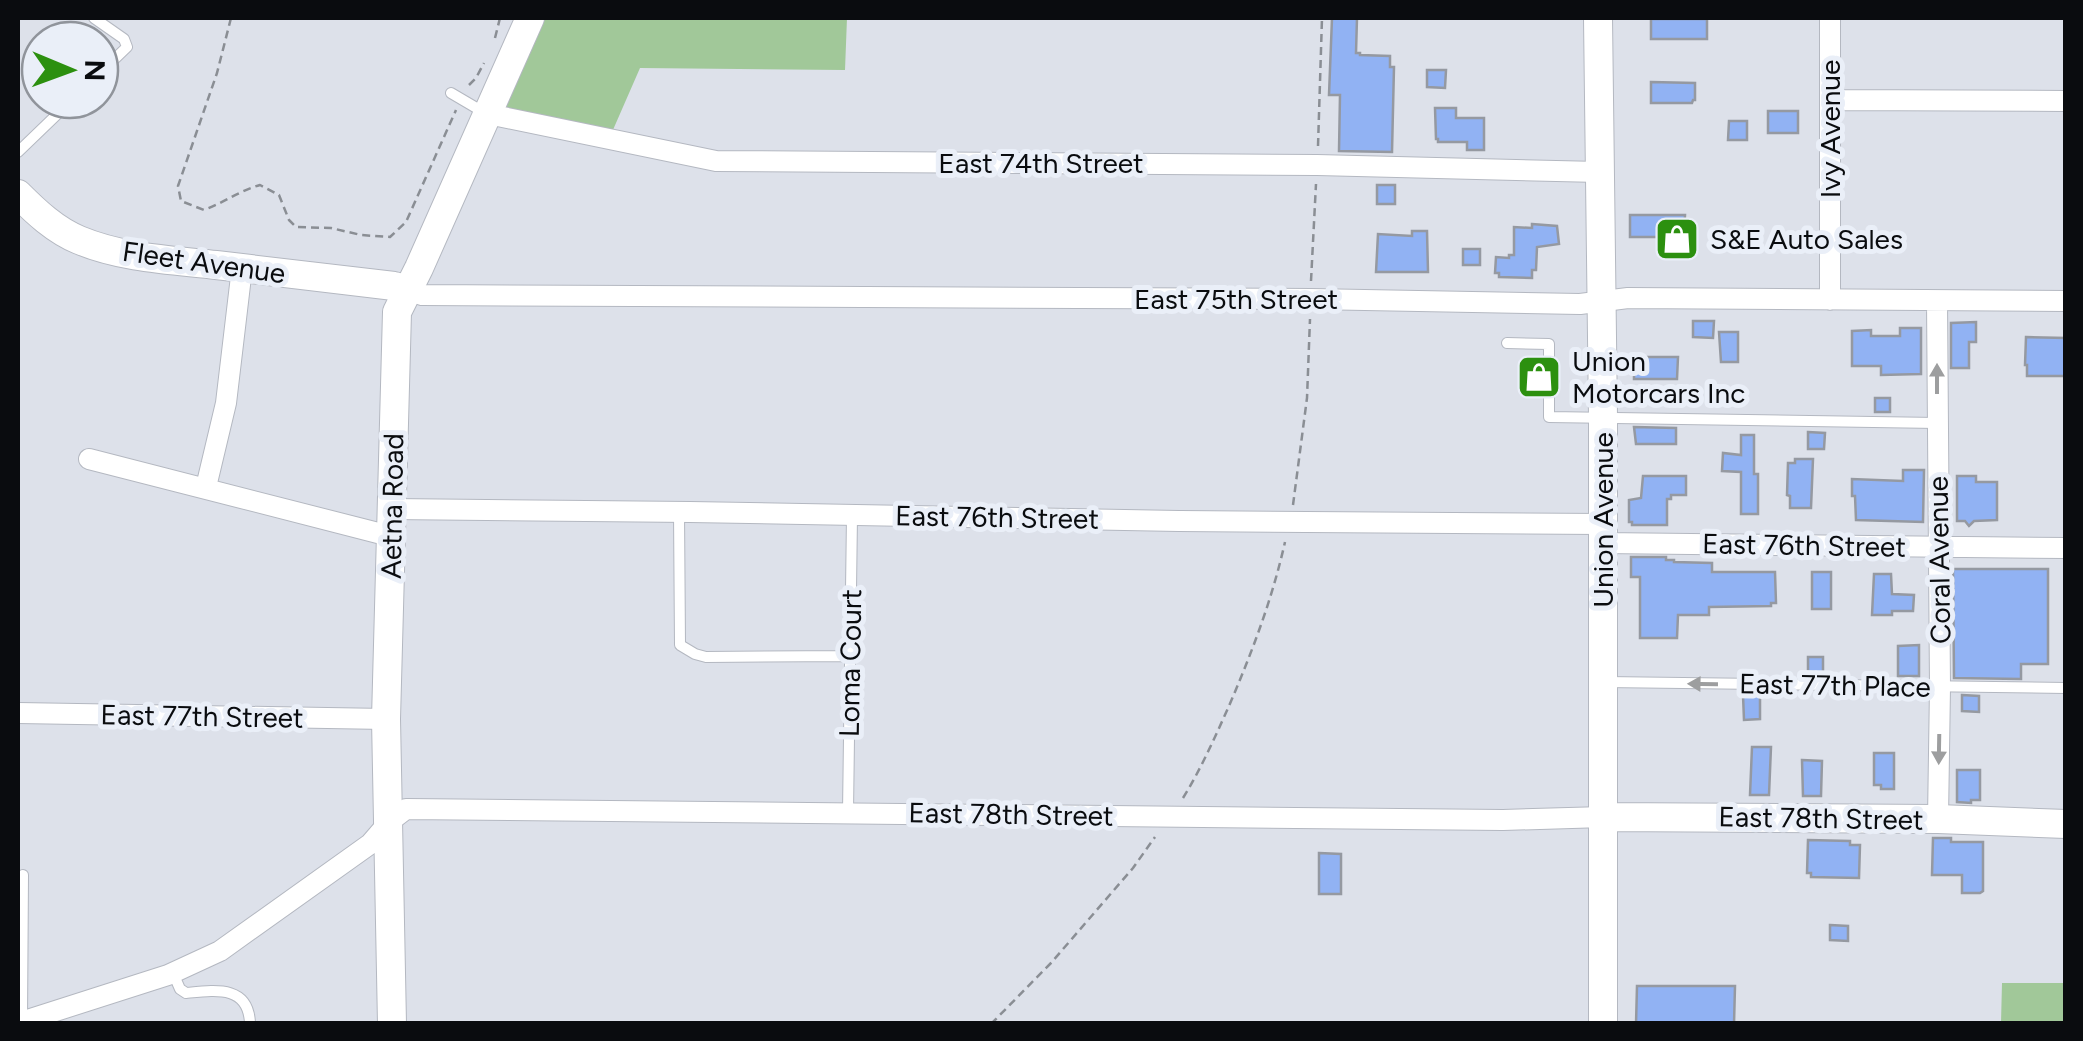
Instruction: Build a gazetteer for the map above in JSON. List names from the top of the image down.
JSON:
{
  "streets": {
    "main road": [
      "Fleet Avenue",
      "Aetna Road",
      "Union Avenue",
      "East 78th Street"
    ],
    "street": [
      "Ivy Avenue",
      "East 74th Street",
      "East 75th Street",
      "East 76th Street",
      "Coral Avenue",
      "East 77th Street"
    ],
    "lane": ["Loma Court", "East 77th Place"]
  },
  "crossings": [
    ["Ivy Avenue", "East 75th Street"],
    ["East 74th Street", "Aetna Road"],
    ["East 74th Street", "Union Avenue"],
    ["Fleet Avenue", "East 75th Street"],
    ["Fleet Avenue", "Aetna Road"],
    ["East 75th Street", "Aetna Road"],
    ["East 75th Street", "Union Avenue"],
    ["East 75th Street", "Coral Avenue"],
    ["Aetna Road", "East 76th Street"],
    ["Aetna Road", "East 77th Street"],
    ["Aetna Road", "East 78th Street"],
    ["East 76th Street", "Union Avenue"],
    ["East 76th Street", "Coral Avenue"],
    ["East 76th Street", "Loma Court"],
    ["Union Avenue", "East 77th Place"],
    ["Union Avenue", "East 78th Street"],
    ["Coral Avenue", "East 77th Place"],
    ["Coral Avenue", "East 78th Street"],
    ["Loma Court", "East 78th Street"]
  ],
  "one_way": ["East 77th Place"],
  "places": {
    "shop": ["S&E Auto Sales", "Union Motorcars Inc"]
  },
  "north": "right"
}
